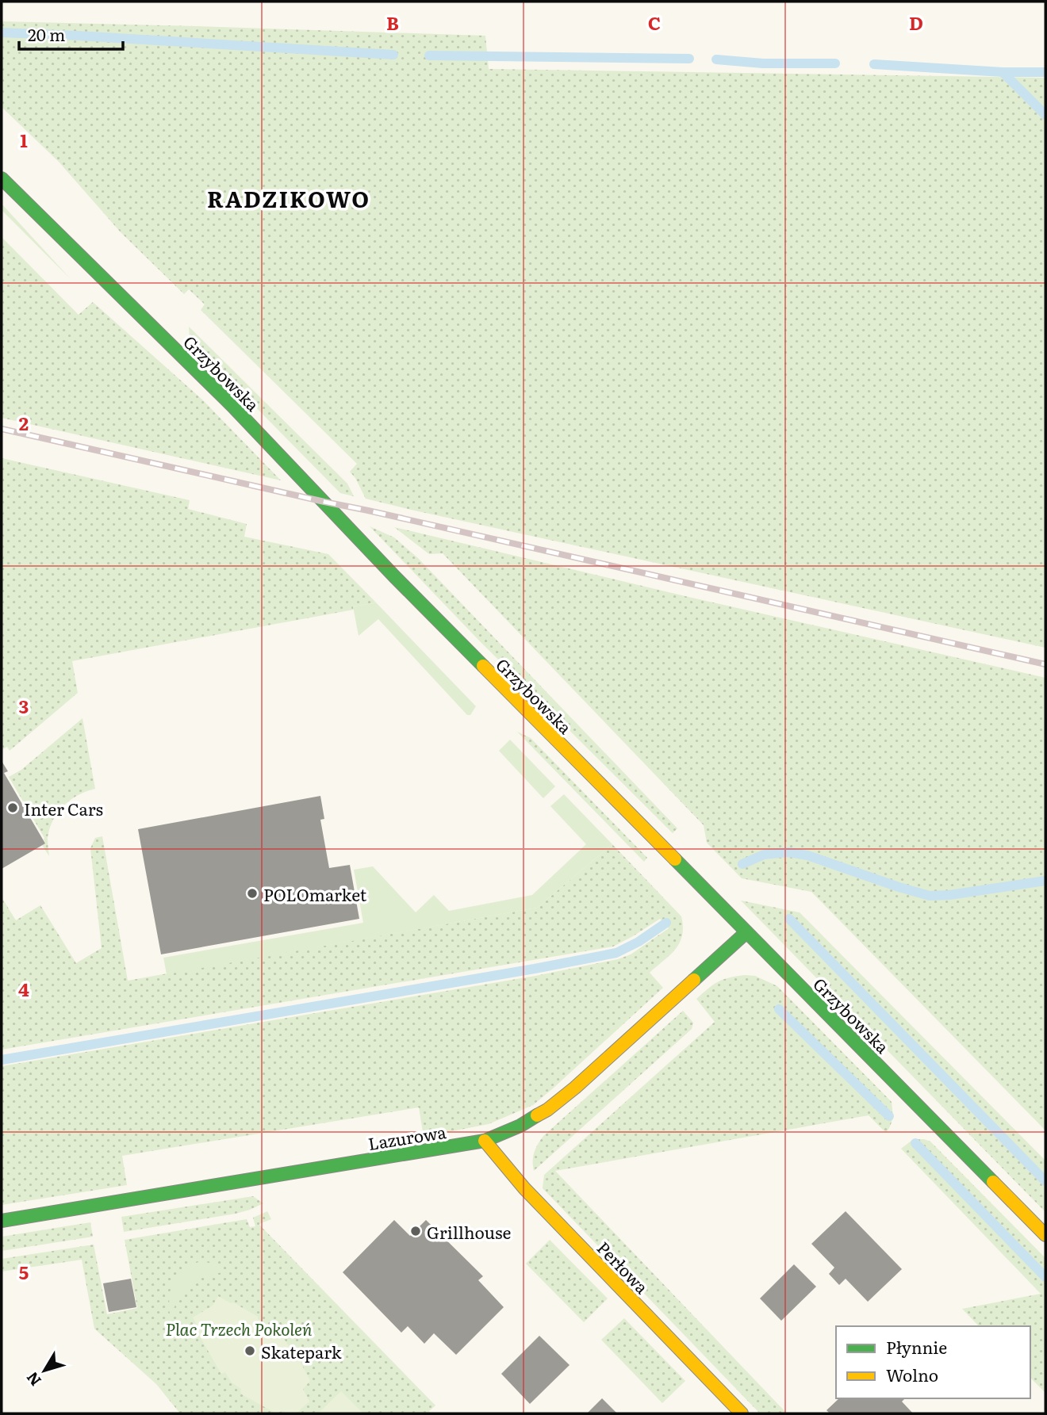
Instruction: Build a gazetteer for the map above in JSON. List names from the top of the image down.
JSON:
{
  "streets": {
    "street": ["Grzybowska", "Lazurowa", "Perłowa"]
  },
  "crossings": [
    ["Grzybowska", "Lazurowa"],
    ["Lazurowa", "Perłowa"]
  ],
  "districts": ["RADZIKOWO"],
  "parks": ["Plac Trzech Pokoleń"],
  "places": [
    "Inter Cars",
    "POLOmarket",
    "Grillhouse",
    "Skatepark"
  ],
  "legend": ["Płynnie", "Wolno"],
  "scale_bar": "20 m",
  "north": "bottom left",
  "grid": {
    "columns": ["B", "C", "D"],
    "rows": [
      "1",
      "2",
      "3",
      "4",
      "5"
    ]
  }
}
